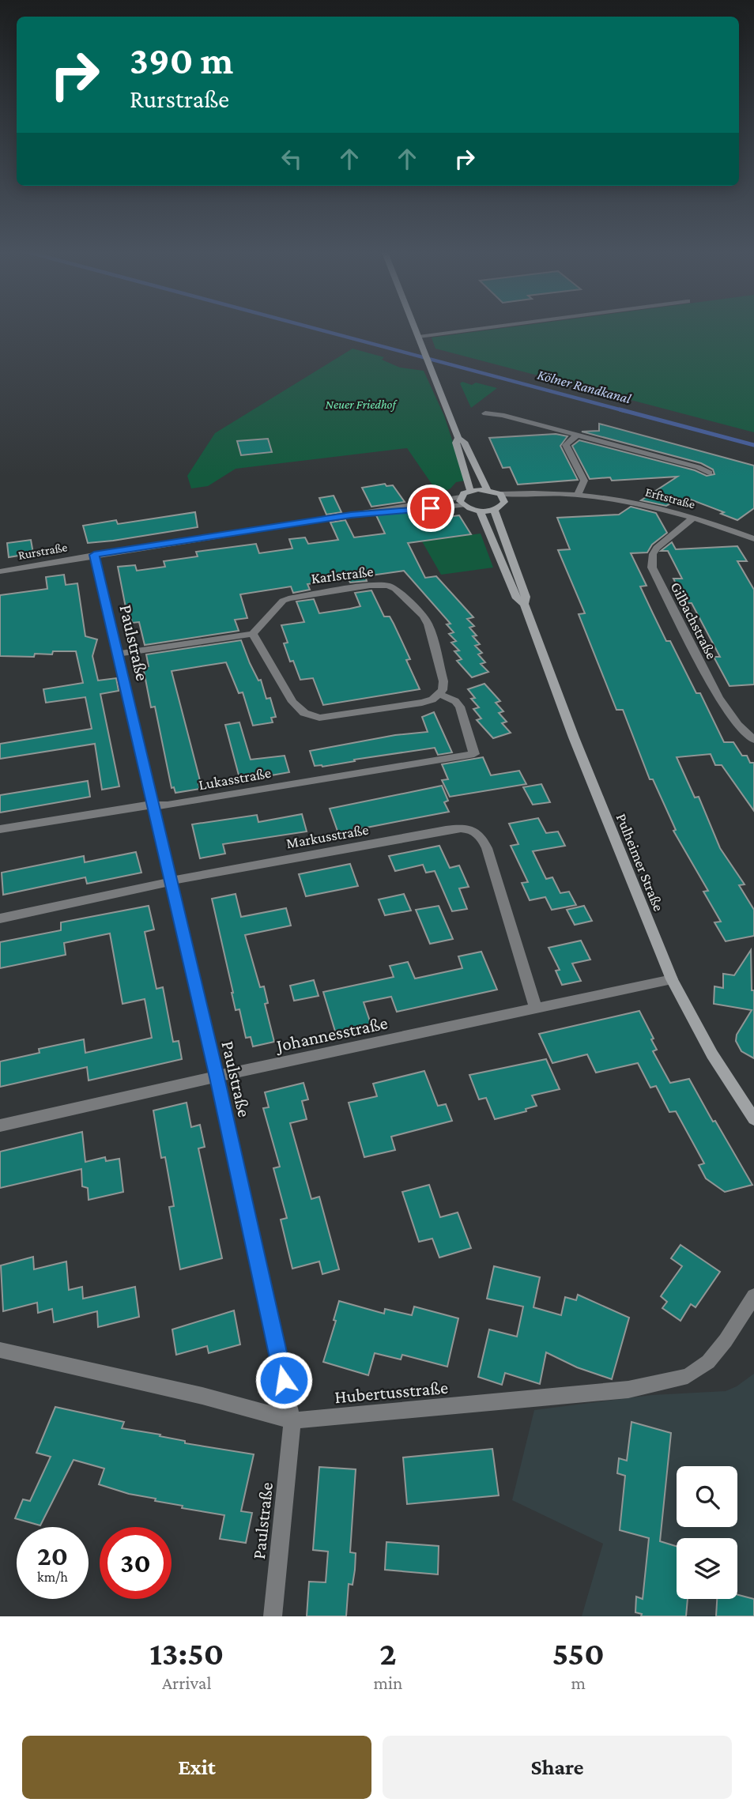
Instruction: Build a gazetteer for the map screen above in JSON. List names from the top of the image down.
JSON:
{
  "streets": {
    "main road": ["Pulheimer Straße"],
    "street": [
      "Erftstraße",
      "Rurstraße",
      "Karlstraße",
      "Gilbachstraße",
      "Paulstraße",
      "Lukasstraße",
      "Markusstraße",
      "Johannesstraße",
      "Hubertusstraße"
    ]
  },
  "crossings": [
    ["Erftstraße", "Gilbachstraße"],
    ["Rurstraße", "Paulstraße"],
    ["Karlstraße", "Lukasstraße"],
    ["Paulstraße", "Lukasstraße"],
    ["Paulstraße", "Markusstraße"],
    ["Paulstraße", "Johannesstraße"],
    ["Paulstraße", "Hubertusstraße"],
    ["Markusstraße", "Johannesstraße"],
    ["Pulheimer Straße", "Johannesstraße"]
  ],
  "water": ["Kölner Randkanal"],
  "parks": ["Neuer Friedhof"],
  "page": {
    "turn": ["390 m", "Rurstraße"],
    "speed": "20 km/h",
    "limit": "30",
    "eta": [
      "13:50",
      "Arrival",
      "2",
      "min",
      "550",
      "m"
    ],
    "buttons": ["Exit", "Share"]
  }
}
